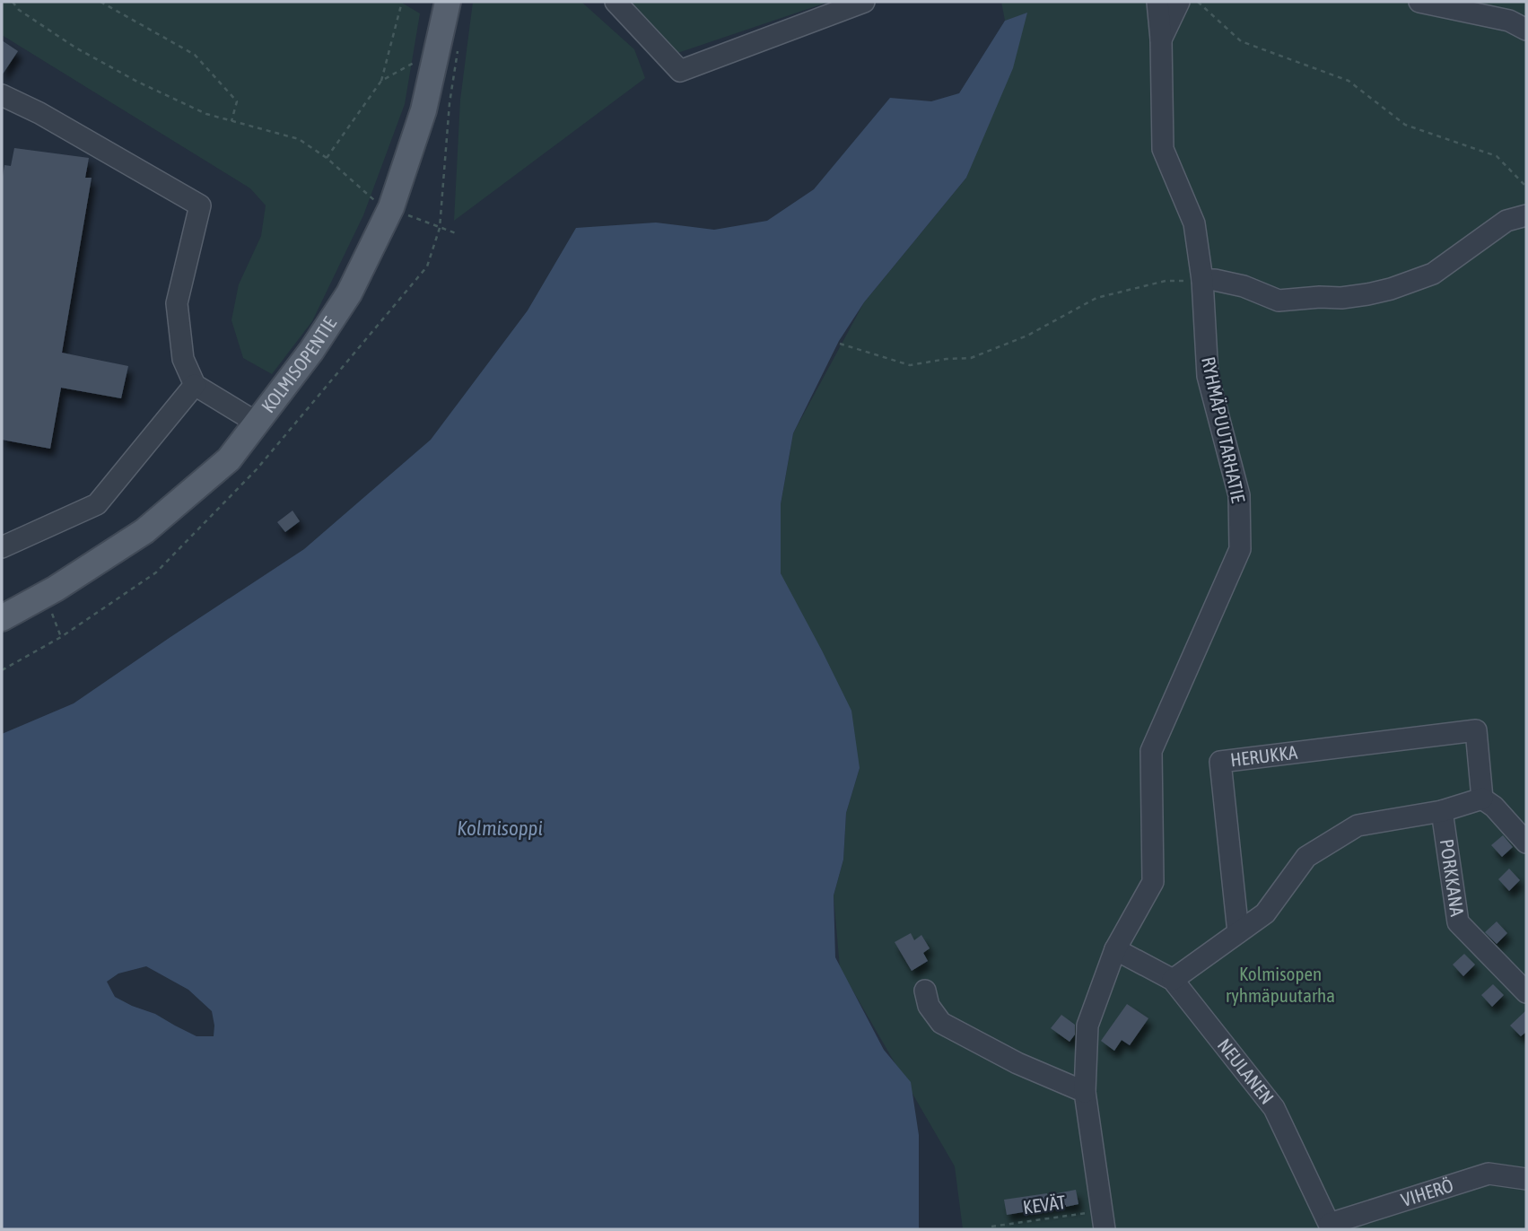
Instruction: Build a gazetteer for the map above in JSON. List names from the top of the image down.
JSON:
{
  "streets": {
    "main road": ["KOLMISOPENTIE"],
    "street": [
      "RYHMÄPUUTARHATIE",
      "HERUKKA",
      "PORKKANA",
      "NEULANEN",
      "VIHERÖ"
    ],
    "path": ["KEVÄT"]
  },
  "crossings": [
    ["RYHMÄPUUTARHATIE", "NEULANEN"],
    ["RYHMÄPUUTARHATIE", "KEVÄT"],
    ["NEULANEN", "VIHERÖ"]
  ],
  "water": ["Kolmisoppi"],
  "parks": ["Kolmisopen ryhmäpuutarha"]
}
